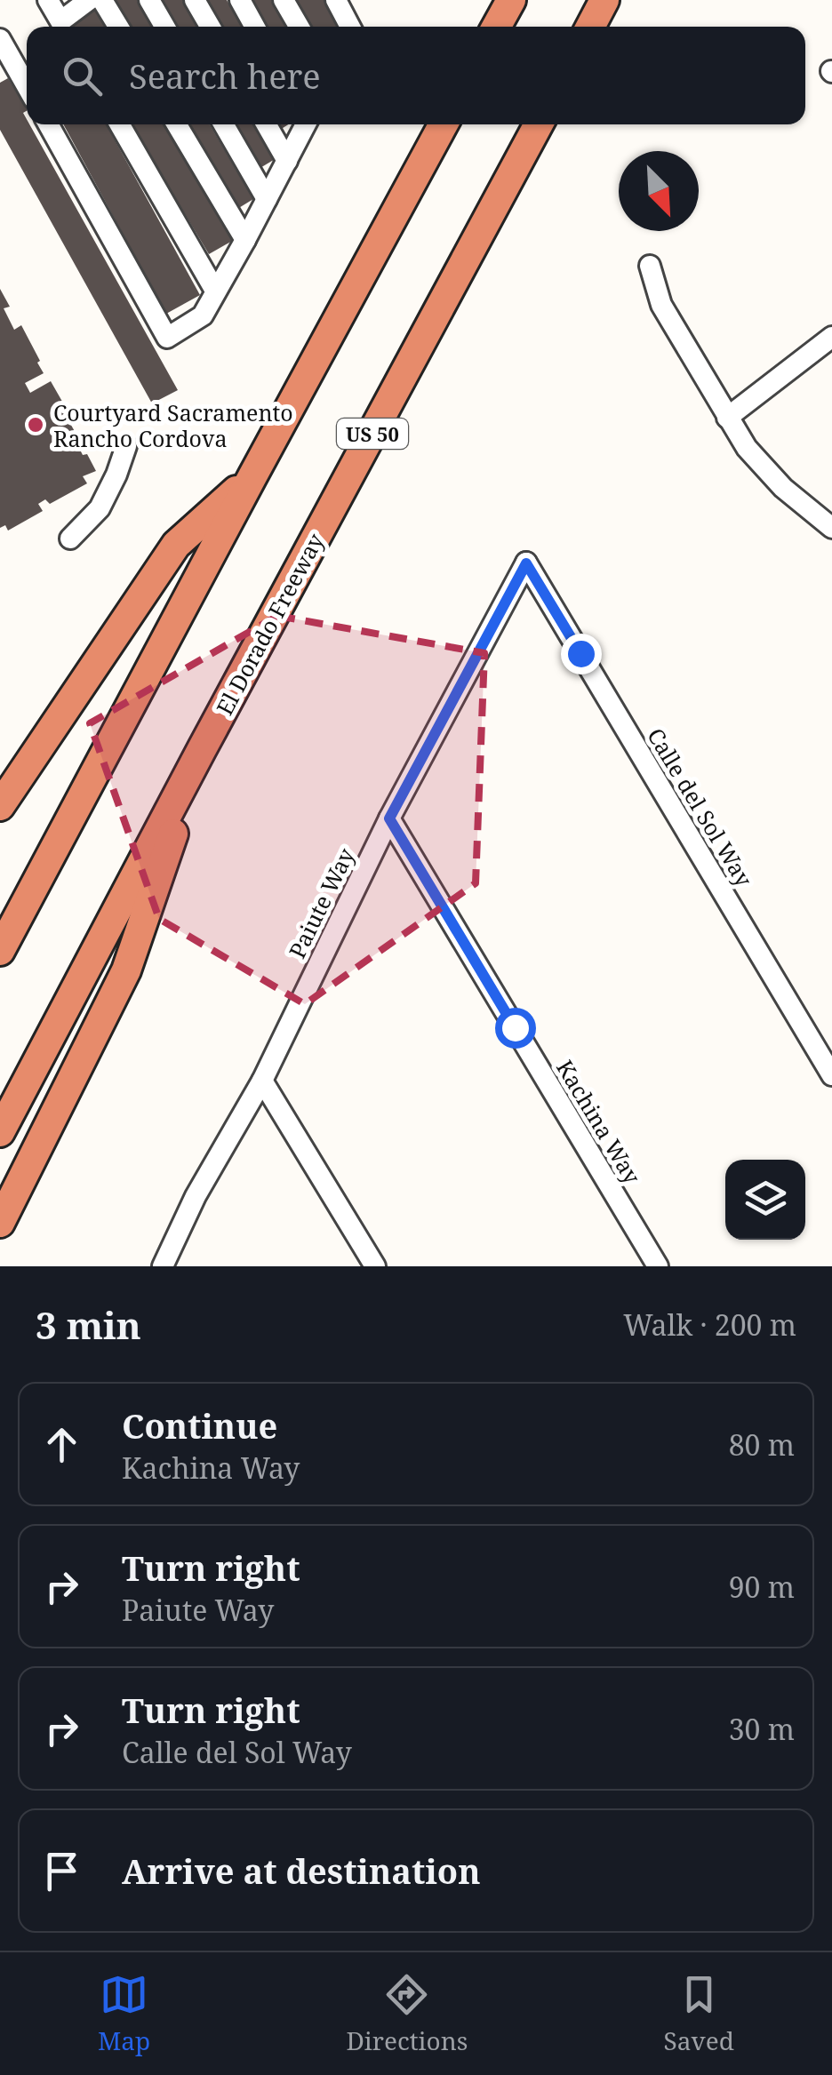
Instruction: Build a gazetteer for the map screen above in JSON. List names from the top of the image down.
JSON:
{
  "streets": {
    "highway": ["US 50", "El Dorado Freeway"],
    "street": ["Calle del Sol Way", "Paiute Way", "Kachina Way"]
  },
  "crossings": [
    ["Calle del Sol Way", "Paiute Way"],
    ["Paiute Way", "Kachina Way"]
  ],
  "places": ["Courtyard Sacramento Rancho Cordova"],
  "north": "bottom right",
  "page": {
    "search": "Search here",
    "heading": ["3 min", "Walk · 200 m"],
    "list": [
      ["Continue", "Kachina Way", "80 m"],
      ["Turn right", "Paiute Way", "90 m"],
      ["Turn right", "Calle del Sol Way", "30 m"],
      "Arrive at destination"
    ],
    "nav": ["Map", "Directions", "Saved"]
  }
}
